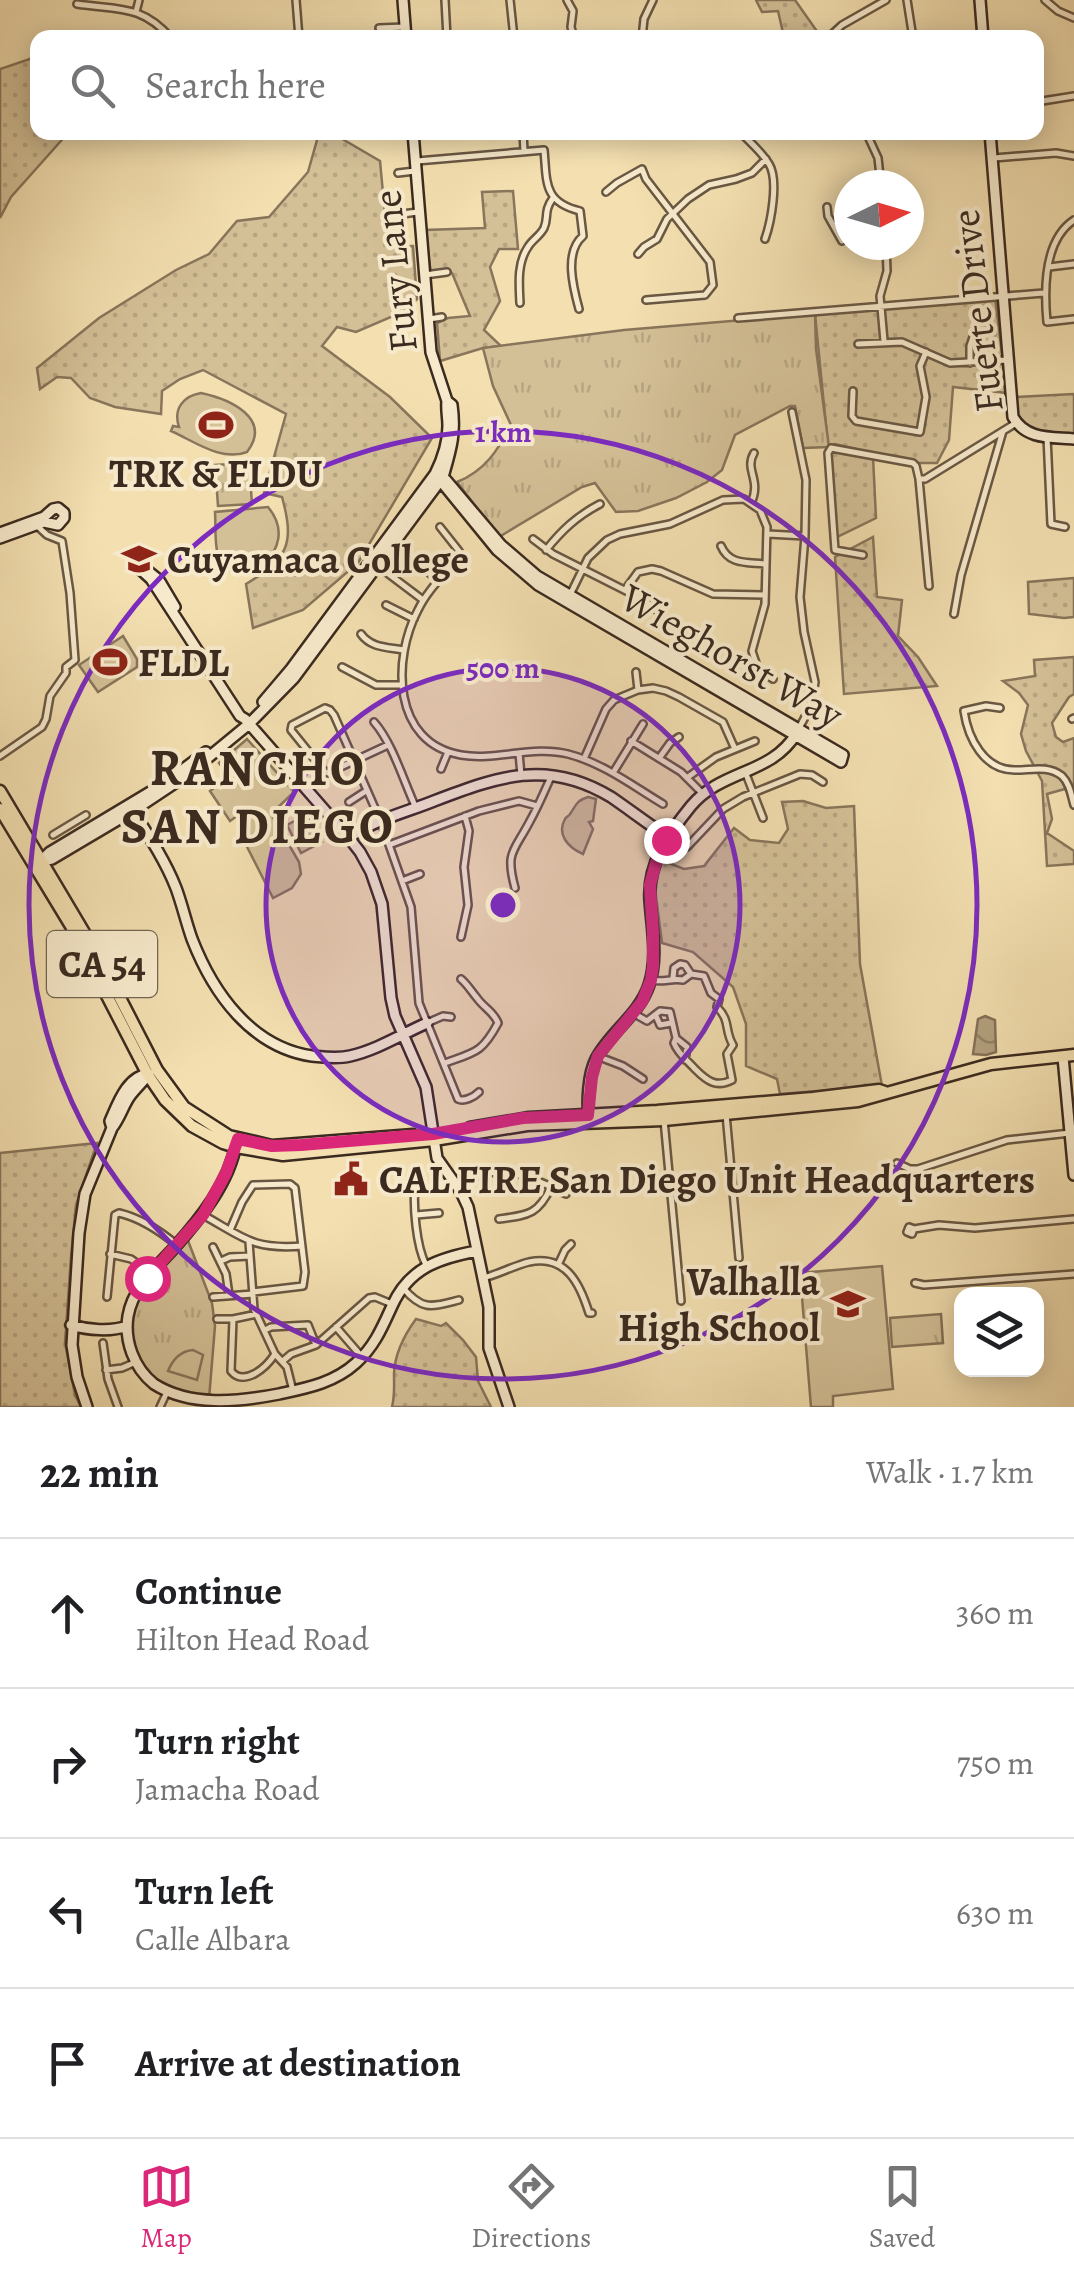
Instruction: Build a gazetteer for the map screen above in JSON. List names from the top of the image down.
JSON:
{
  "streets": {
    "main road": ["CA 54"],
    "street": ["Fury Lane", "Fuerte Drive", "Wieghorst Way"]
  },
  "crossings": [
    ["Fury Lane", "Wieghorst Way"],
    ["Fury Lane", "CA 54"]
  ],
  "districts": ["RANCHO SAN DIEGO"],
  "places": {
    "sports": ["TRK & FLDU", "FLDL"],
    "school or university": ["Cuyamaca College", "Valhalla High School"],
    "public building": ["CAL FIRE San Diego Unit Headquarters"]
  },
  "north": "right",
  "page": {
    "search": "Search here",
    "heading": ["22 min", "Walk · 1.7 km"],
    "list": [
      ["Continue", "Hilton Head Road", "360 m"],
      ["Turn right", "Jamacha Road", "750 m"],
      ["Turn left", "Calle Albara", "630 m"],
      "Arrive at destination"
    ],
    "nav": ["Map", "Directions", "Saved"]
  },
  "rings": ["1 km", "500 m"]
}
